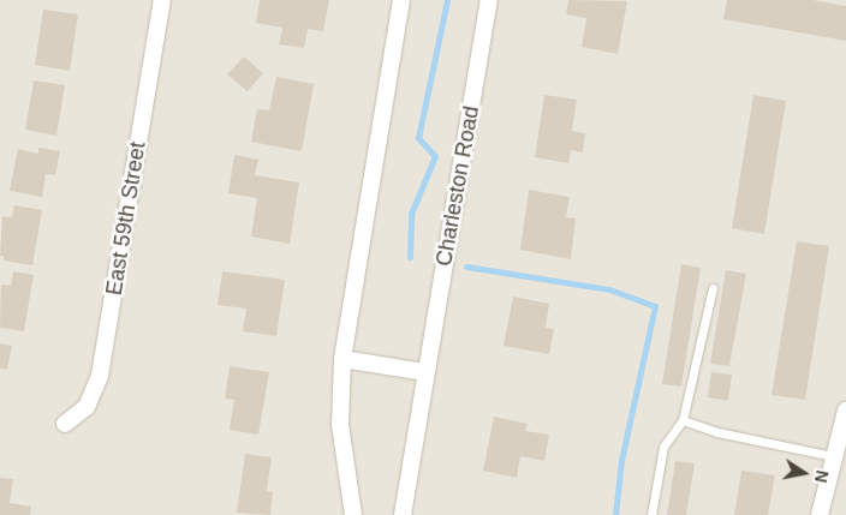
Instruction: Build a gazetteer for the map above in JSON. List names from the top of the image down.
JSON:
{
  "streets": {
    "street": ["Charleston Road", "East 59th Street"]
  },
  "north": "right"
}
